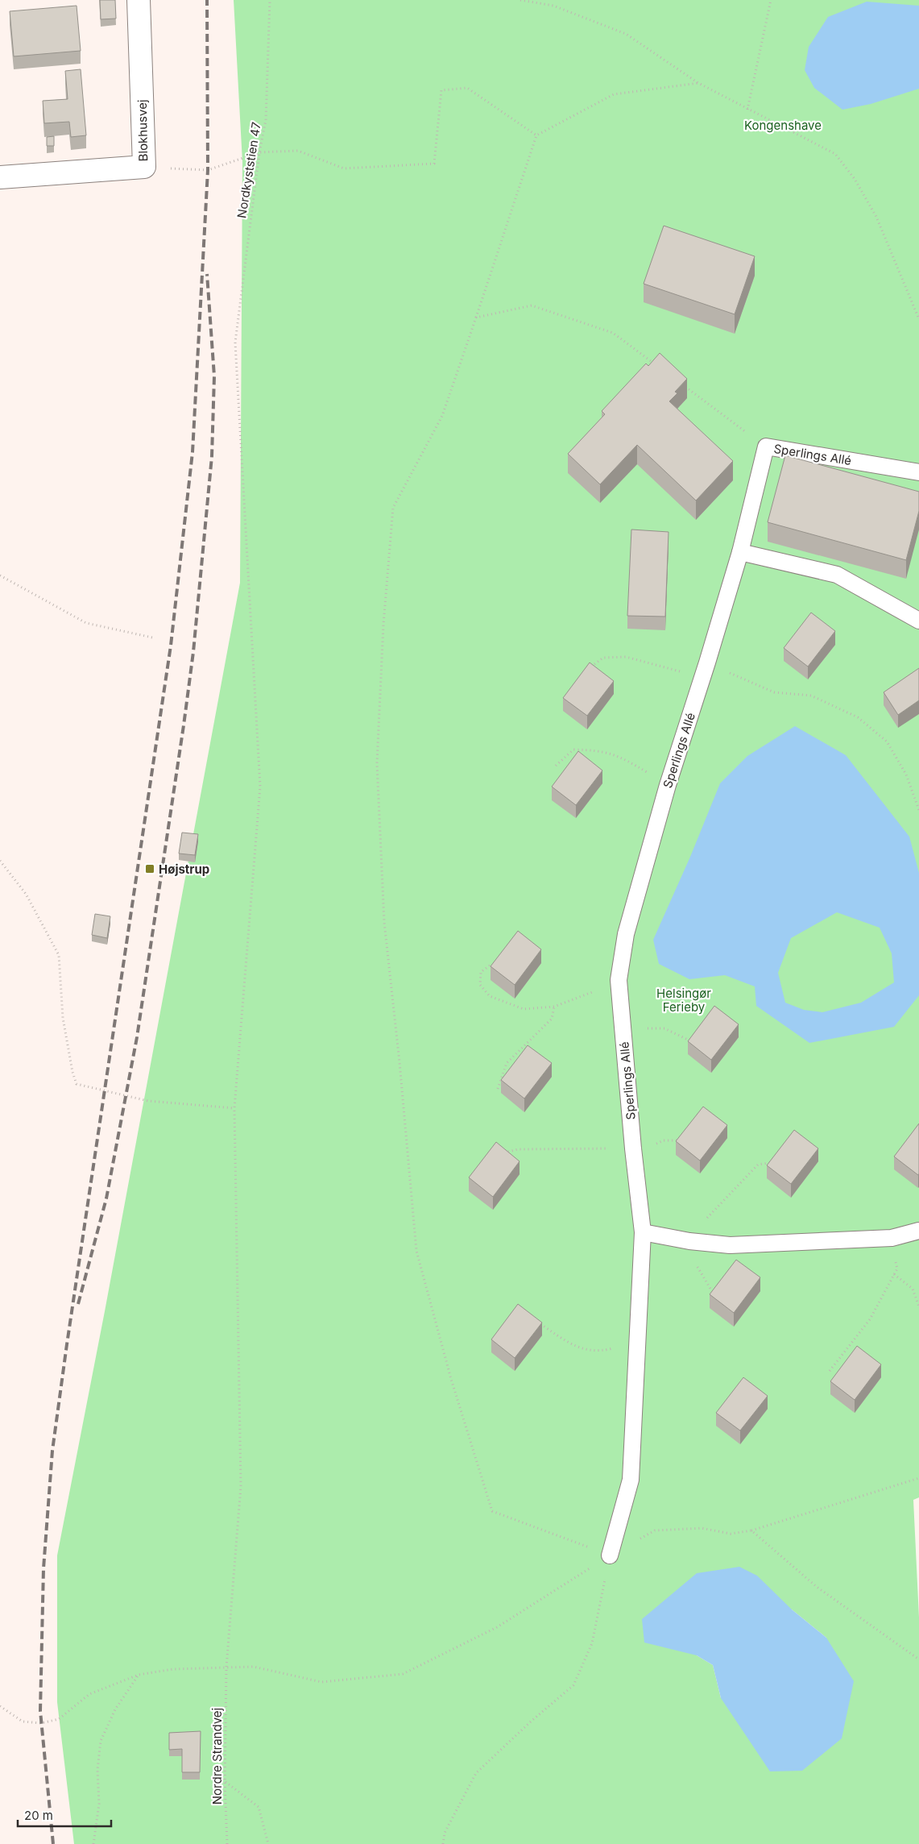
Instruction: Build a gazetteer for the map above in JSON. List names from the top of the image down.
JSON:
{
  "streets": {
    "street": ["Blokhusvej"],
    "lane": ["Sperlings Allé"],
    "path": ["Nordkyststien 47", "Nordre Strandvej"]
  },
  "crossings": [
    ["Nordkyststien 47", "Nordre Strandvej"]
  ],
  "parks": ["Kongenshave", "Helsingør Ferieby"],
  "places": {
    "transit": ["Højstrup"]
  },
  "scale_bar": "20 m"
}
